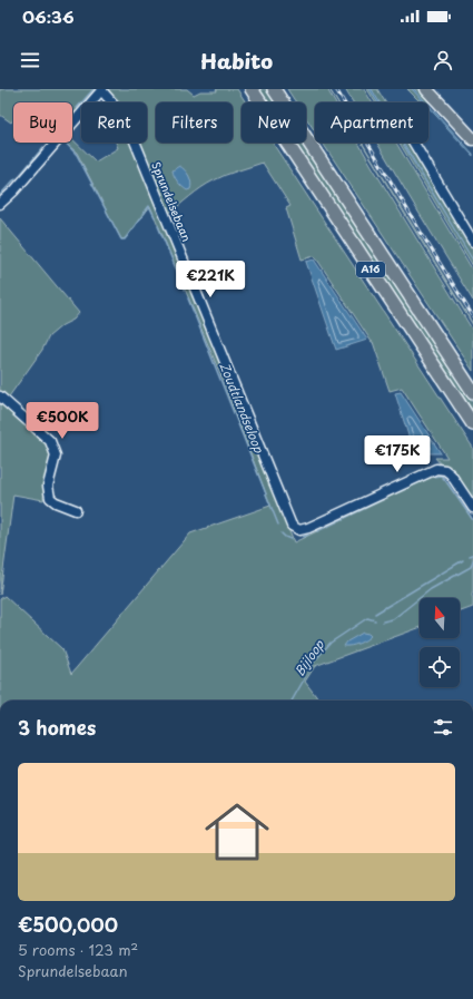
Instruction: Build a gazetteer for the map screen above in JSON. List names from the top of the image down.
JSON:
{
  "streets": {
    "highway": ["A16"],
    "street": ["Sprundelsebaan"]
  },
  "water": ["Zoudtlandseloop", "Bijloop"],
  "north": "top",
  "page": {
    "status": "06:36",
    "header": "Habito",
    "chip": [
      "Buy",
      "Rent",
      "Filters",
      "New",
      "Apartment"
    ],
    "price": ["€221K", "€500K", "€175K"],
    "heading": "3 homes",
    "list": [
      {
        "name": "€500,000",
        "note": "5 rooms · 123 m² · Sprundelsebaan"
      }
    ]
  }
}
